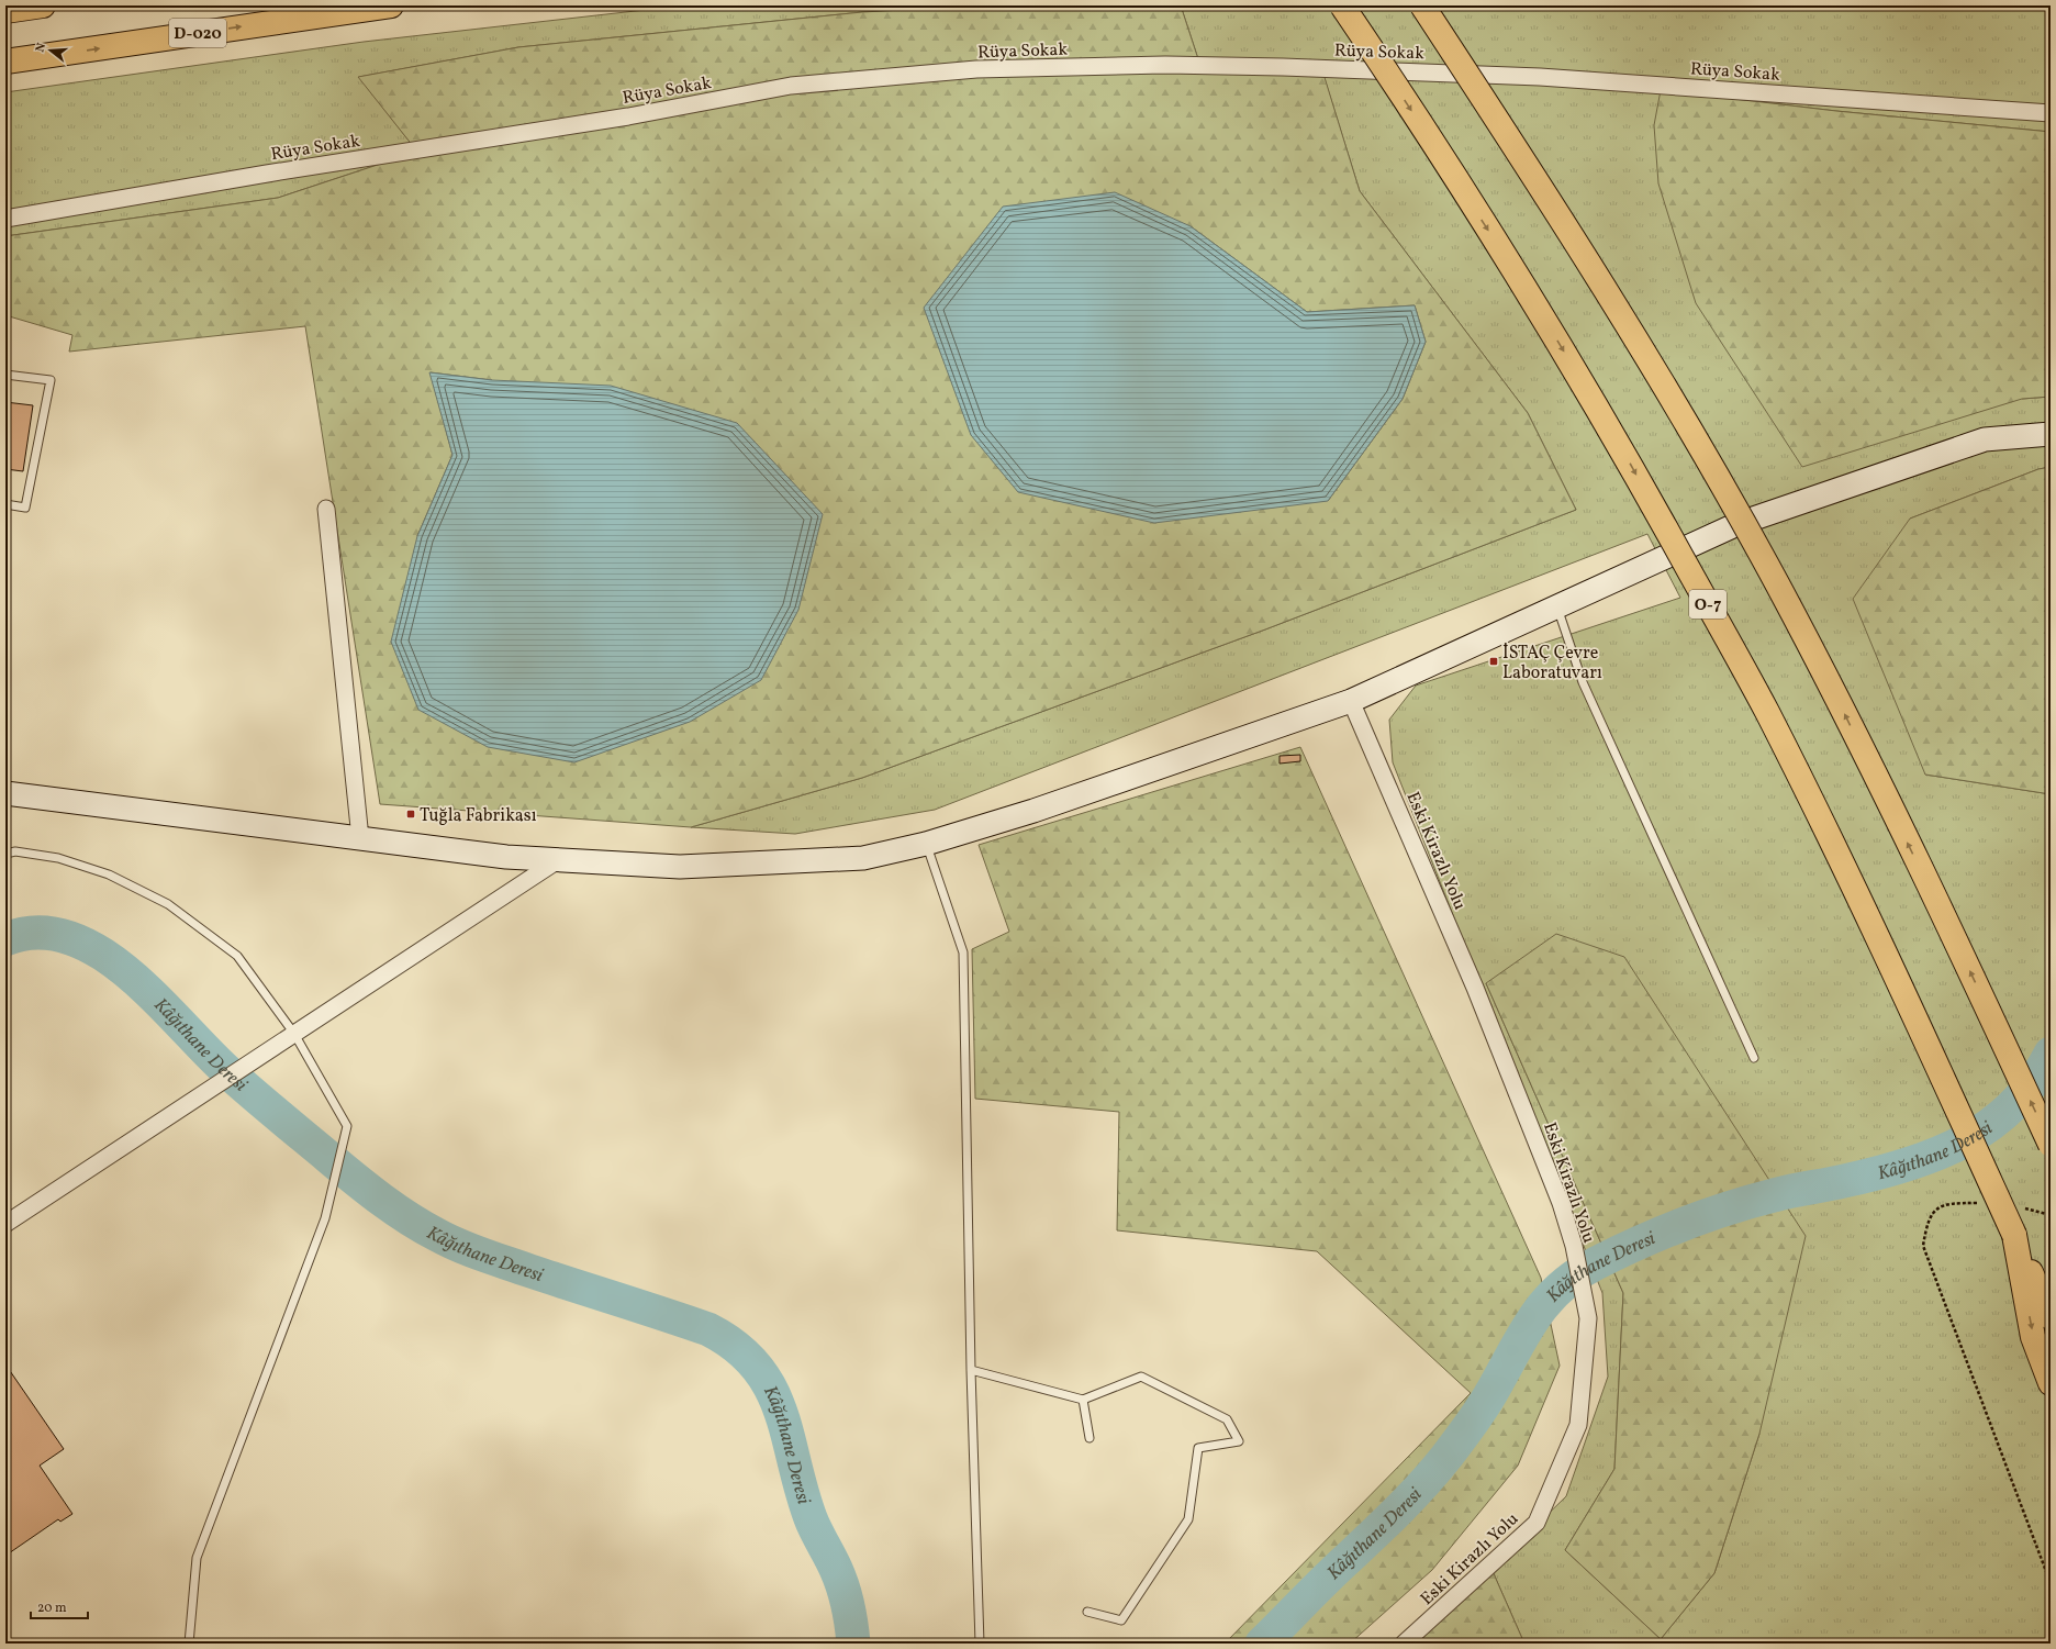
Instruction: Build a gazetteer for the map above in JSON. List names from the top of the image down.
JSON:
{
  "streets": {
    "highway": ["D-020", "O-7"],
    "street": ["Rüya Sokak", "Eski Kirazlı Yolu"]
  },
  "water": ["Kâğıthane Deresi"],
  "places": {
    "transit": ["İSTAÇ Çevre Laboratuvarı", "Tuğla Fabrikası"]
  },
  "scale_bar": "20 m",
  "north": "left"
}
